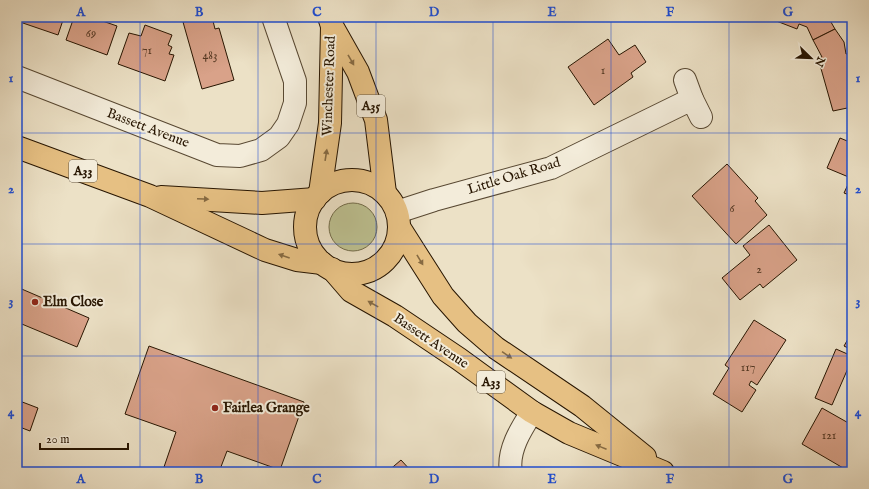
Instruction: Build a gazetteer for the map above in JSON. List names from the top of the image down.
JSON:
{
  "streets": {
    "main road": [
      "Winchester Road",
      "A35",
      "Bassett Avenue",
      "A33"
    ],
    "street": ["Little Oak Road"]
  },
  "crossings": [
    ["Winchester Road", "Bassett Avenue"],
    ["Winchester Road", "A33"],
    ["Winchester Road", "Little Oak Road"],
    ["Bassett Avenue", "A33"],
    ["Bassett Avenue", "Little Oak Road"],
    ["A33", "Little Oak Road"]
  ],
  "places": ["Elm Close", "Fairlea Grange"],
  "house_numbers": [
    "69",
    "71",
    "483",
    "1",
    "6",
    "2",
    "117",
    "121"
  ],
  "scale_bar": "20 m",
  "north": "bottom right",
  "grid": {
    "columns": [
      "A",
      "B",
      "C",
      "D",
      "E",
      "F",
      "G"
    ],
    "rows": [
      "1",
      "2",
      "3",
      "4"
    ]
  }
}
